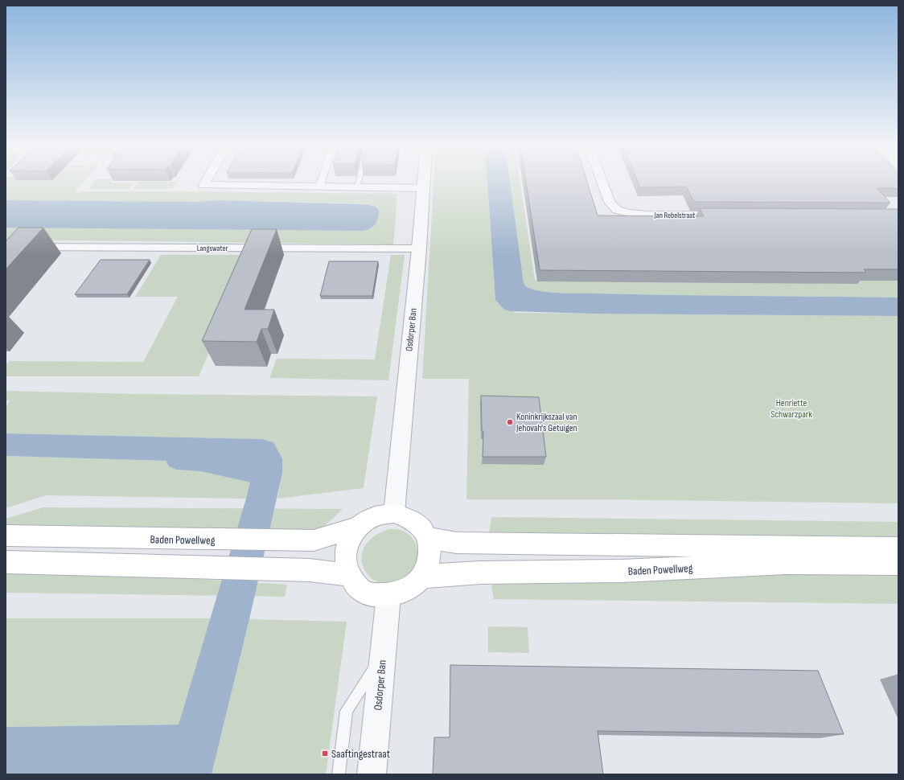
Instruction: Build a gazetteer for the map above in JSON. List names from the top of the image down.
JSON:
{
  "streets": {
    "main road": ["Baden Powellweg"],
    "street": ["Jan Rebelstraat", "Langswater", "Osdorper Ban"]
  },
  "crossings": [
    ["Langswater", "Osdorper Ban"],
    ["Osdorper Ban", "Baden Powellweg"]
  ],
  "parks": ["Henriette Schwarzpark"],
  "places": {
    "other": ["Koninkrijkszaal van Jehovah's Getuigen"],
    "transit": ["Saaftingestraat"]
  }
}
